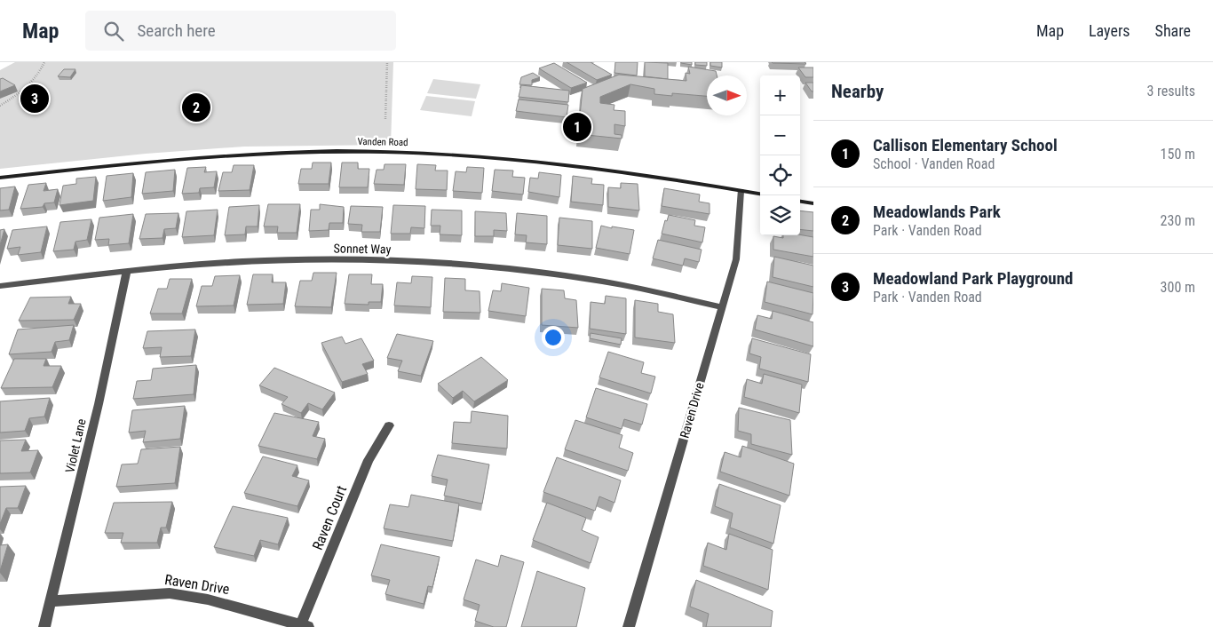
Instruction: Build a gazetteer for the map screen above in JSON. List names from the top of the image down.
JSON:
{
  "streets": {
    "street": [
      "Vanden Road",
      "Sonnet Way",
      "Raven Drive",
      "Violet Lane",
      "Raven Court"
    ]
  },
  "crossings": [
    ["Vanden Road", "Raven Drive"],
    ["Sonnet Way", "Raven Drive"],
    ["Sonnet Way", "Violet Lane"],
    ["Raven Drive", "Violet Lane"],
    ["Raven Drive", "Raven Court"]
  ],
  "north": "right",
  "page": {
    "header": "Map",
    "search": "Search here",
    "nav": ["Map", "Layers", "Share"],
    "heading": ["Nearby", "3 results"],
    "map_buttons": ["+", "−"],
    "pins": ["3", "2", "1"],
    "list": [
      {
        "mark": "1",
        "name": "Callison Elementary School",
        "note": "School · Vanden Road",
        "value": "150 m"
      },
      {
        "mark": "2",
        "name": "Meadowlands Park",
        "note": "Park · Vanden Road",
        "value": "230 m"
      },
      {
        "mark": "3",
        "name": "Meadowland Park Playground",
        "note": "Park · Vanden Road",
        "value": "300 m"
      }
    ]
  }
}
